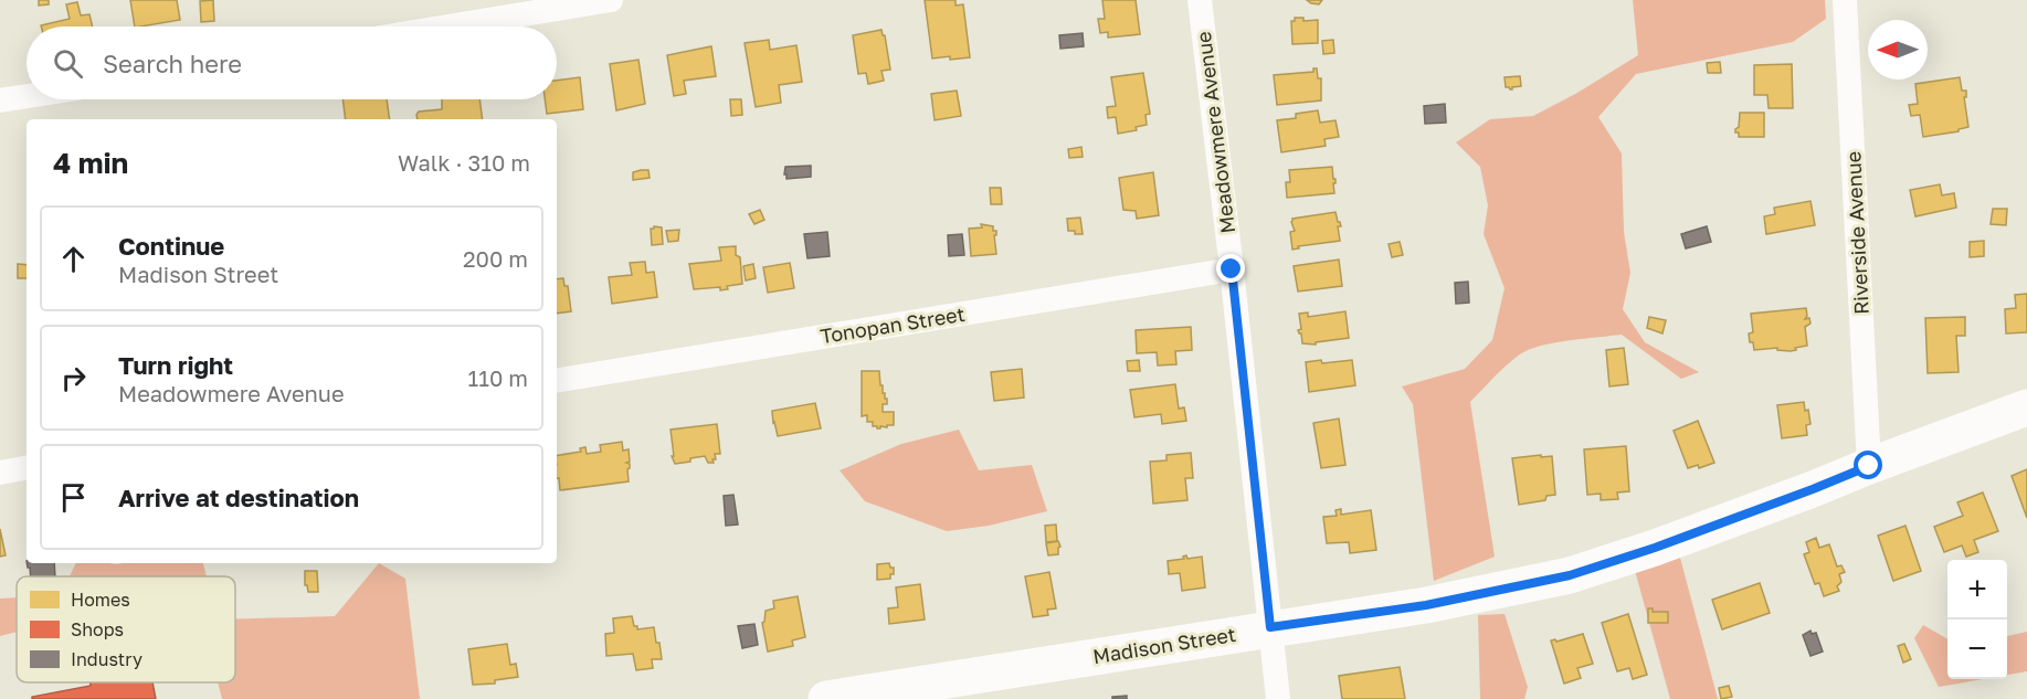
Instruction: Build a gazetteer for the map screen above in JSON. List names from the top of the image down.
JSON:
{
  "streets": {
    "street": [
      "Meadowmere Avenue",
      "Riverside Avenue",
      "Tonopan Street",
      "Madison Street"
    ]
  },
  "crossings": [
    ["Meadowmere Avenue", "Tonopan Street"],
    ["Meadowmere Avenue", "Madison Street"],
    ["Riverside Avenue", "Madison Street"]
  ],
  "legend": ["Homes", "Shops", "Industry"],
  "north": "left",
  "page": {
    "search": "Search here",
    "heading": ["4 min", "Walk · 310 m"],
    "list": [
      ["Continue", "Madison Street", "200 m"],
      ["Turn right", "Meadowmere Avenue", "110 m"],
      "Arrive at destination"
    ],
    "map_buttons": ["+", "−"]
  }
}
